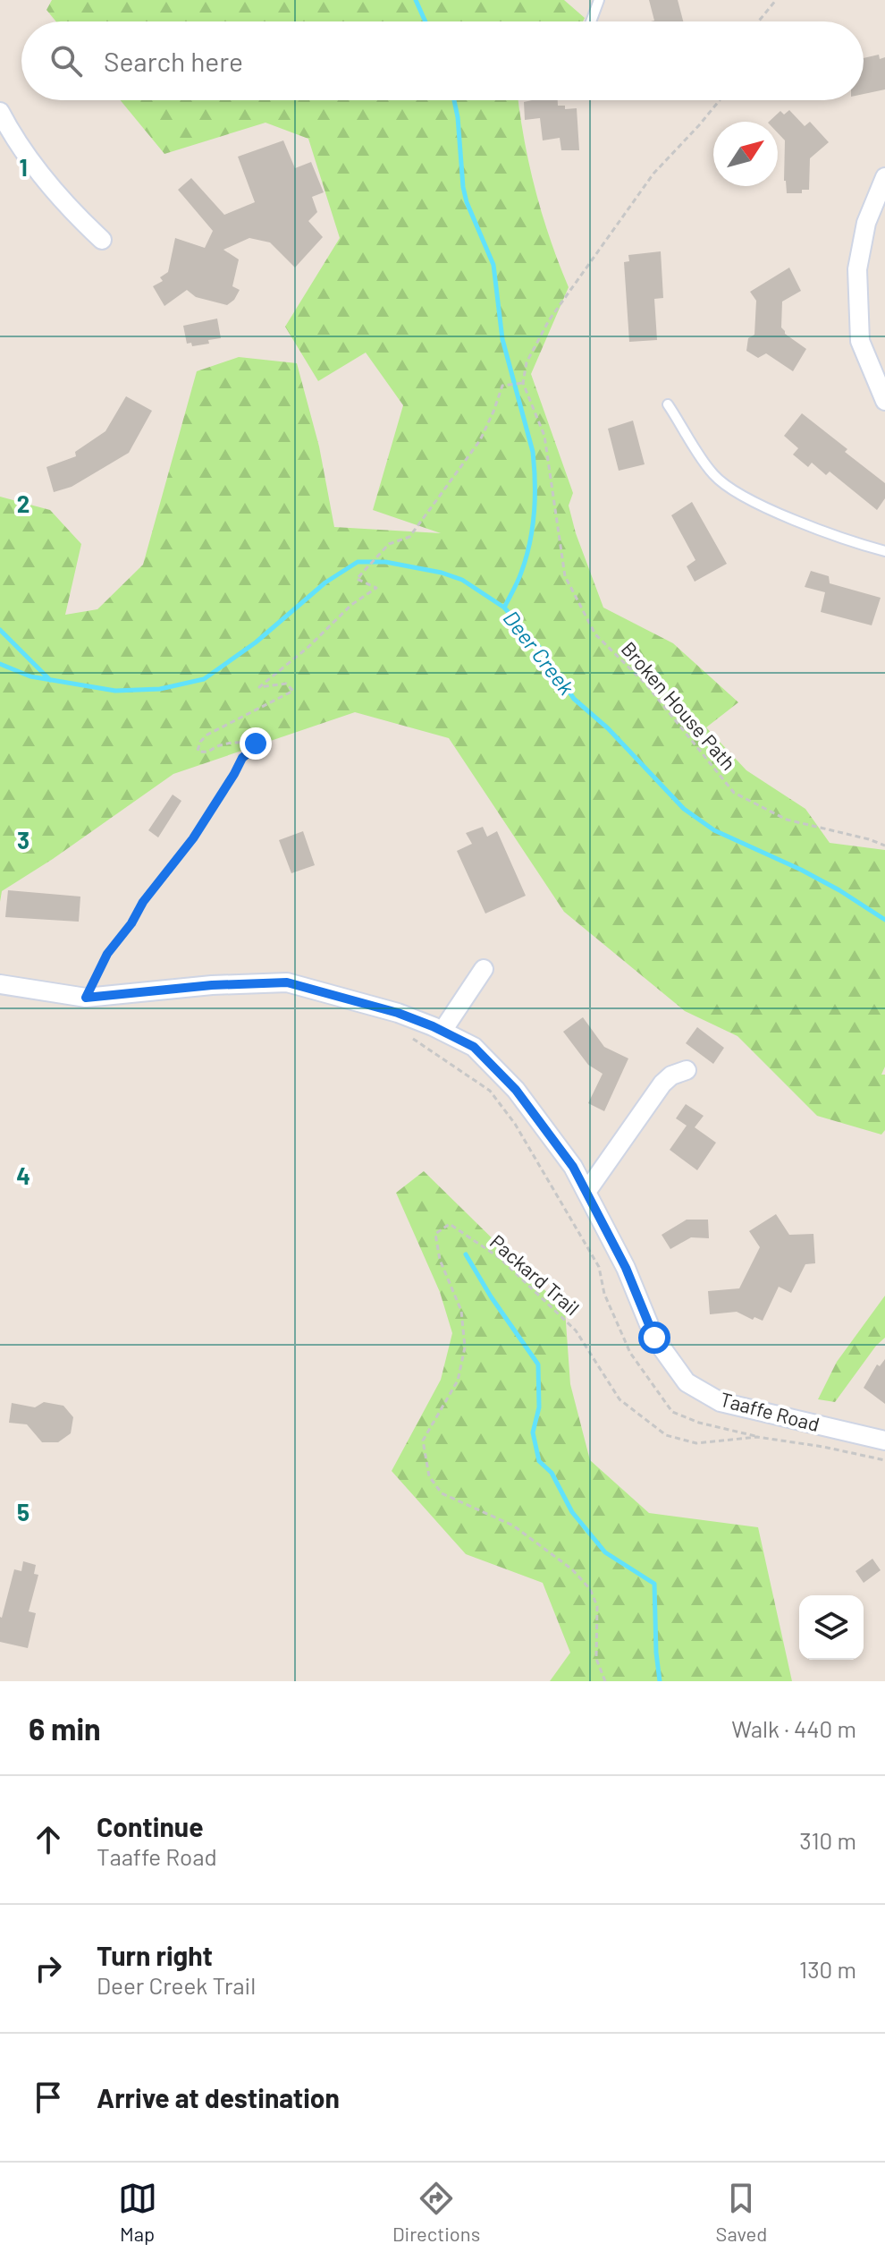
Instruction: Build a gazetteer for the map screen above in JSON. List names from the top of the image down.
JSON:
{
  "streets": {
    "street": ["Taaffe Road"],
    "path": ["Broken House Path", "Packard Trail"]
  },
  "water": ["Deer Creek"],
  "north": "top right",
  "page": {
    "search": "Search here",
    "heading": ["6 min", "Walk · 440 m"],
    "list": [
      ["Continue", "Taaffe Road", "310 m"],
      ["Turn right", "Deer Creek Trail", "130 m"],
      "Arrive at destination"
    ],
    "nav": ["Map", "Directions", "Saved"]
  },
  "grid": {
    "rows": [
      "1",
      "2",
      "3",
      "4",
      "5"
    ]
  }
}
